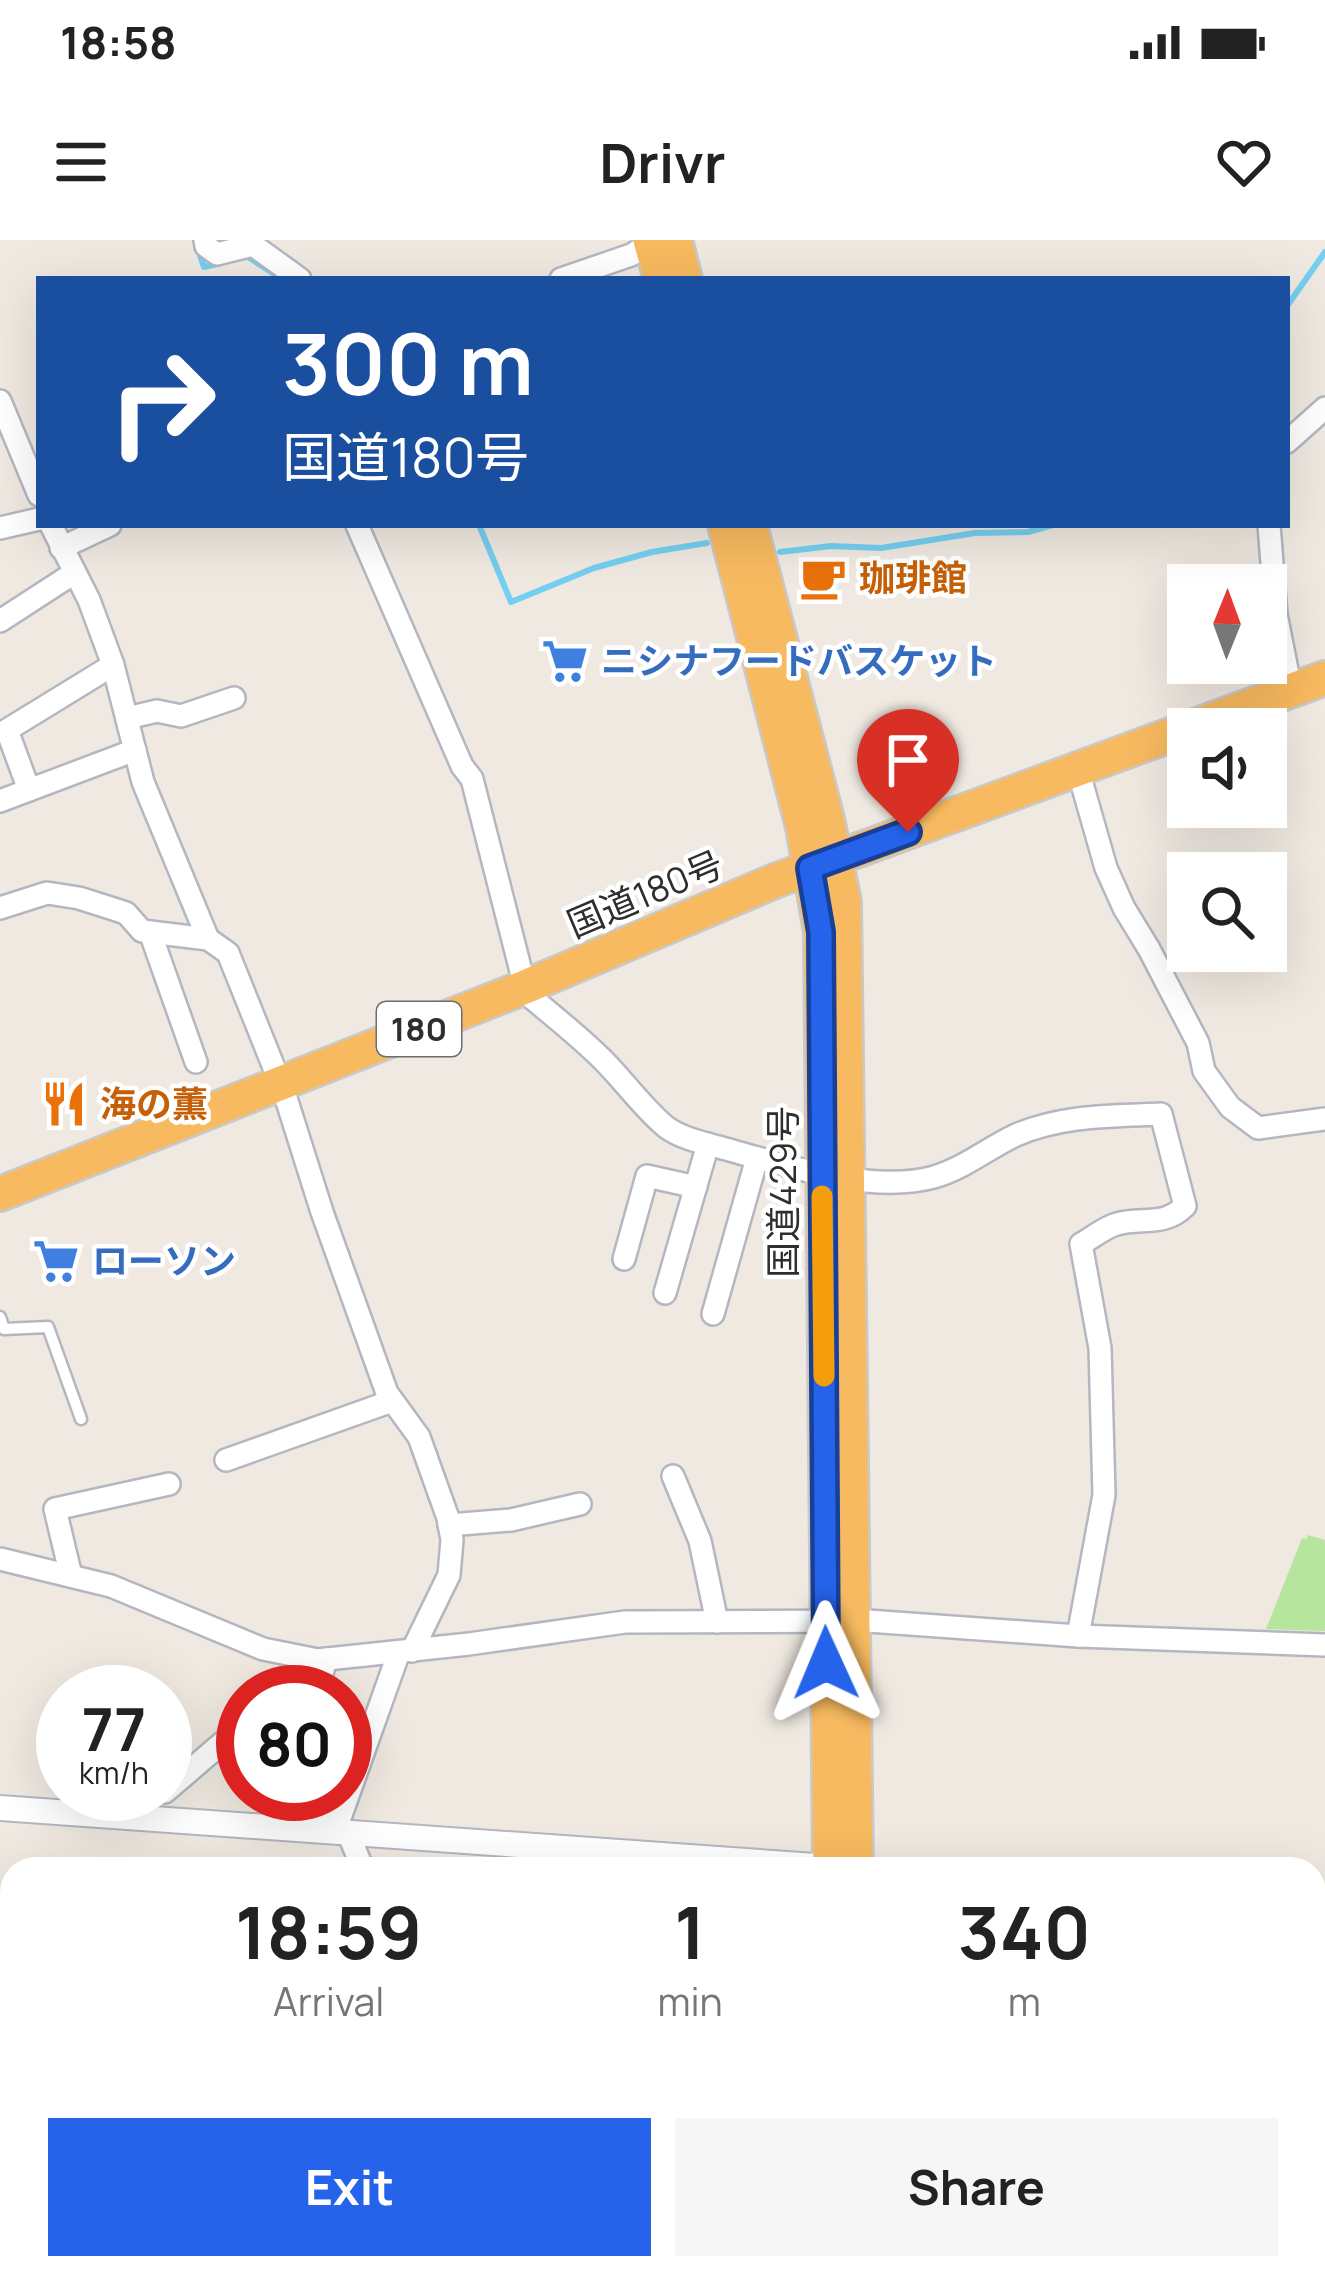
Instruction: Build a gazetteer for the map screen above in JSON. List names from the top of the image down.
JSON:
{
  "streets": {
    "highway": ["国道180号", "180", "国道429号"]
  },
  "crossings": [
    ["国道180号", "国道429号"]
  ],
  "places": {
    "cafe": ["珈琲館"],
    "supermarket": ["ニシナフードバスケット", "ローソン"],
    "restaurant": ["海の薫"]
  },
  "north": "top",
  "page": {
    "status": "18:58",
    "header": "Drivr",
    "turn": ["300 m", "国道180号"],
    "speed": "77 km/h",
    "limit": "80",
    "eta": [
      "18:59",
      "Arrival",
      "1",
      "min",
      "340",
      "m"
    ],
    "buttons": ["Exit", "Share"]
  }
}
